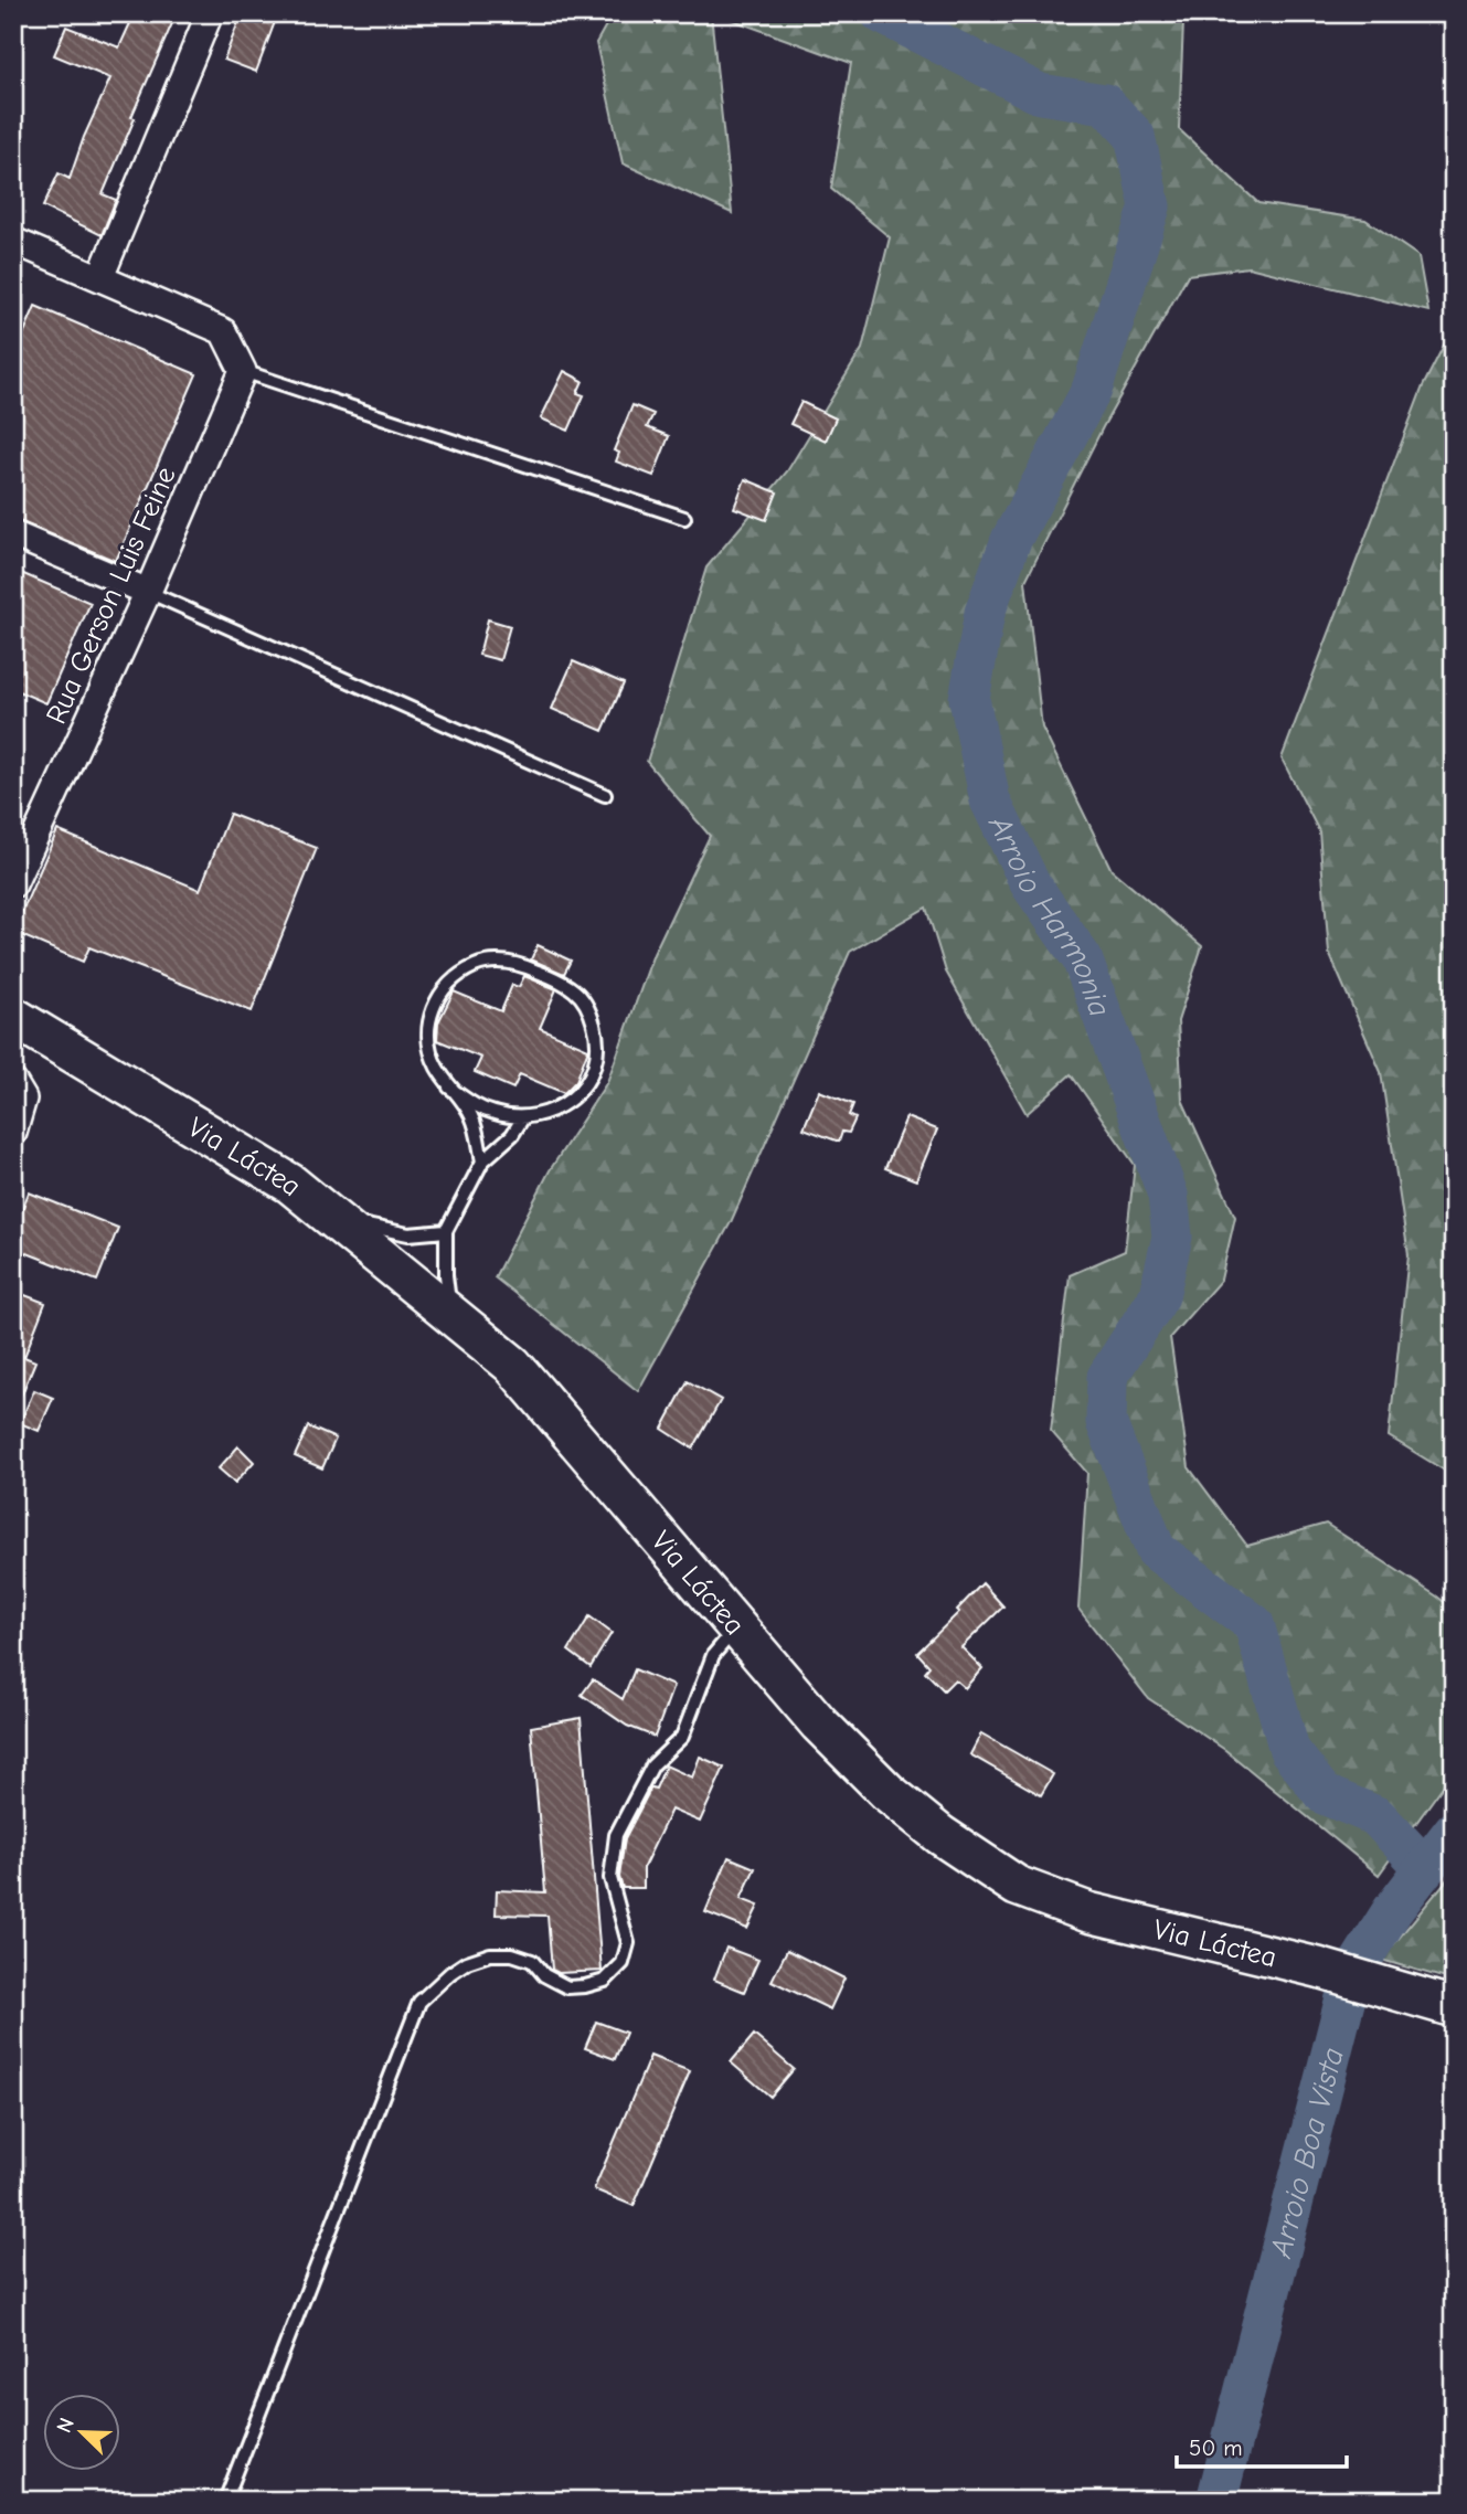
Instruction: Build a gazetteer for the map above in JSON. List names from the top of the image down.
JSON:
{
  "streets": {
    "main road": ["Via Láctea"],
    "street": ["Rua Gerson Luis Feine"]
  },
  "water": ["Arroio Harmonia", "Arroio Boa Vista"],
  "scale_bar": "50 m",
  "north": "top left"
}
